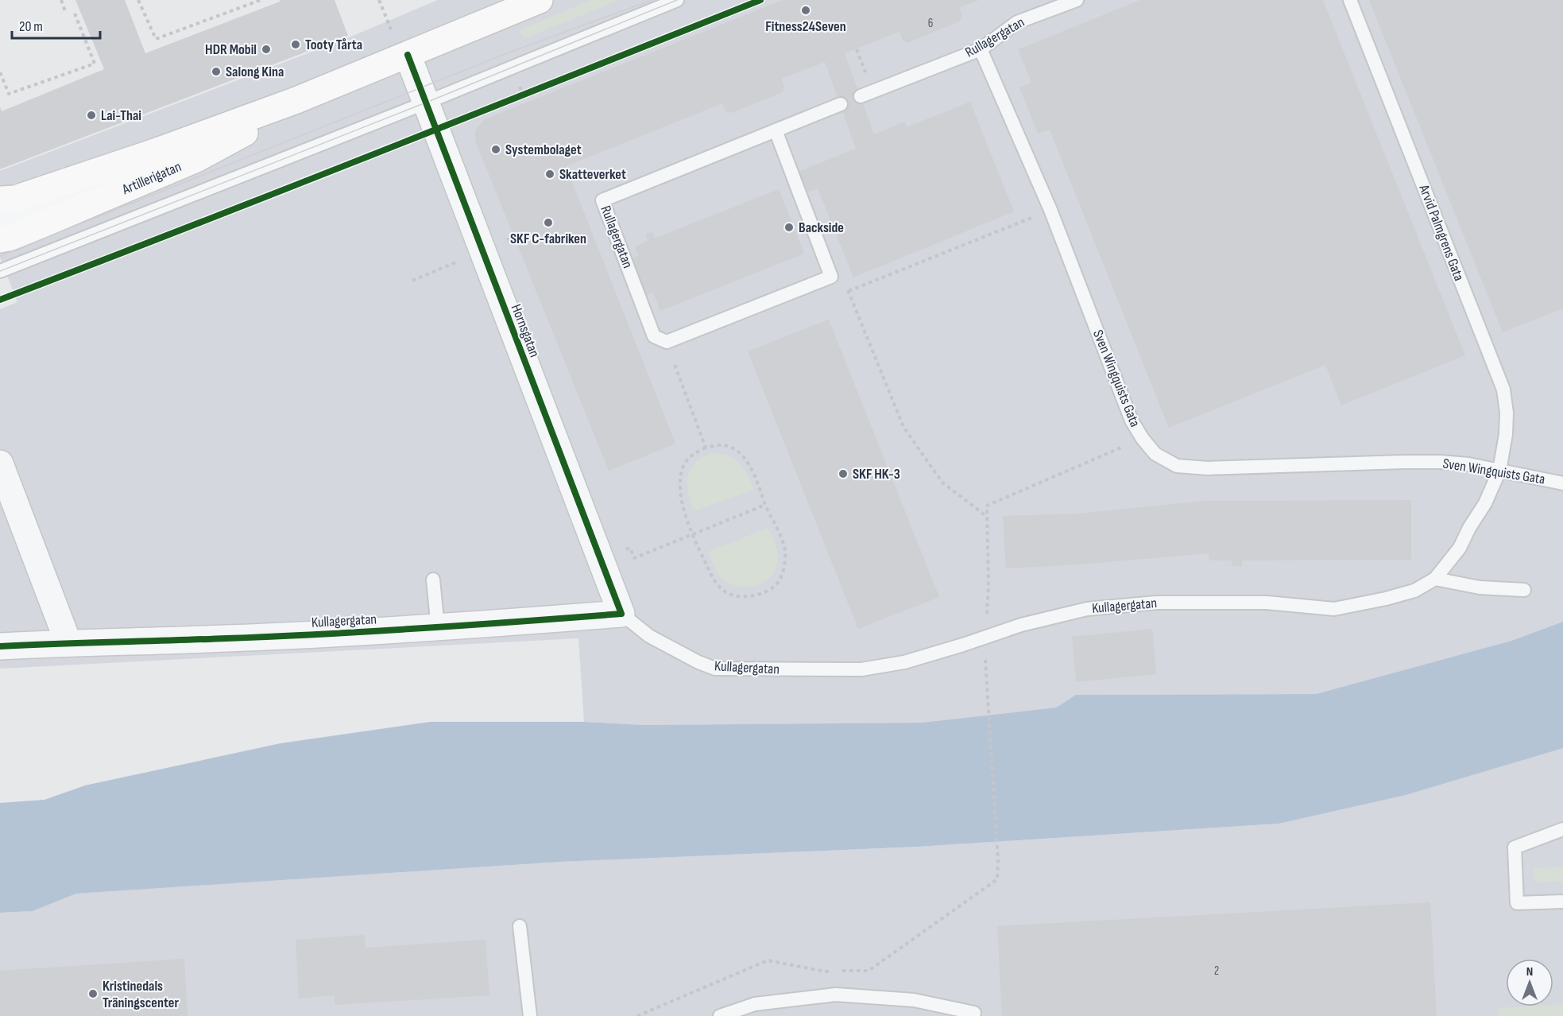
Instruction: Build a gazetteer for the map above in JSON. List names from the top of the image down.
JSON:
{
  "streets": {
    "main road": ["Artillerigatan"],
    "street": ["Hornsgatan", "Kullagergatan"],
    "lane": ["Rullagergatan", "Arvid Palmgrens Gata", "Sven Wingquists Gata"]
  },
  "crossings": [
    ["Rullagergatan", "Sven Wingquists Gata"],
    ["Artillerigatan", "Hornsgatan"],
    ["Arvid Palmgrens Gata", "Sven Wingquists Gata"],
    ["Arvid Palmgrens Gata", "Kullagergatan"],
    ["Hornsgatan", "Kullagergatan"],
    ["Sven Wingquists Gata", "Kullagergatan"]
  ],
  "places": [
    "Fitness24Seven",
    "Tooty Tårta",
    "HDR Mobil",
    "Salong Kina",
    "Lai-Thai",
    "Systembolaget",
    "Skatteverket",
    "SKF C-fabriken",
    "Backside",
    "SKF HK-3",
    "Kristinedals Träningscenter"
  ],
  "house_numbers": ["6", "2"],
  "scale_bar": "20 m",
  "north": "top"
}
